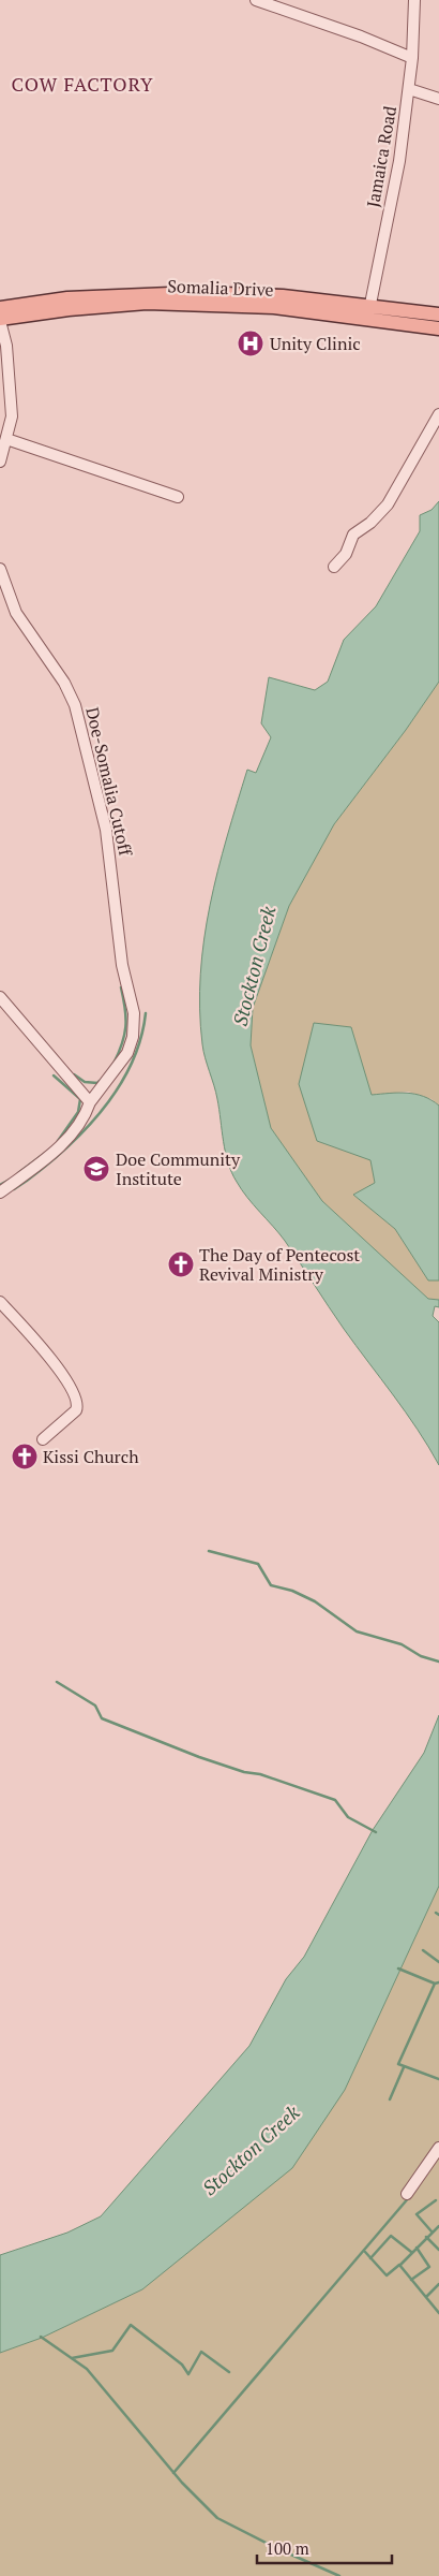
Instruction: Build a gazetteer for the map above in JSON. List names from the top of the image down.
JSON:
{
  "streets": {
    "main road": ["Somalia Drive"],
    "street": ["Jamaica Road", "Doe-Somalia Cutoff"]
  },
  "crossings": [
    ["Jamaica Road", "Somalia Drive"]
  ],
  "districts": ["COW FACTORY"],
  "water": ["Stockton Creek"],
  "places": {
    "hospital": ["Unity Clinic"],
    "school or university": ["Doe Community Institute"],
    "church": ["The Day of Pentecost Revival Ministry", "Kissi Church"]
  },
  "scale_bar": "100 m"
}
